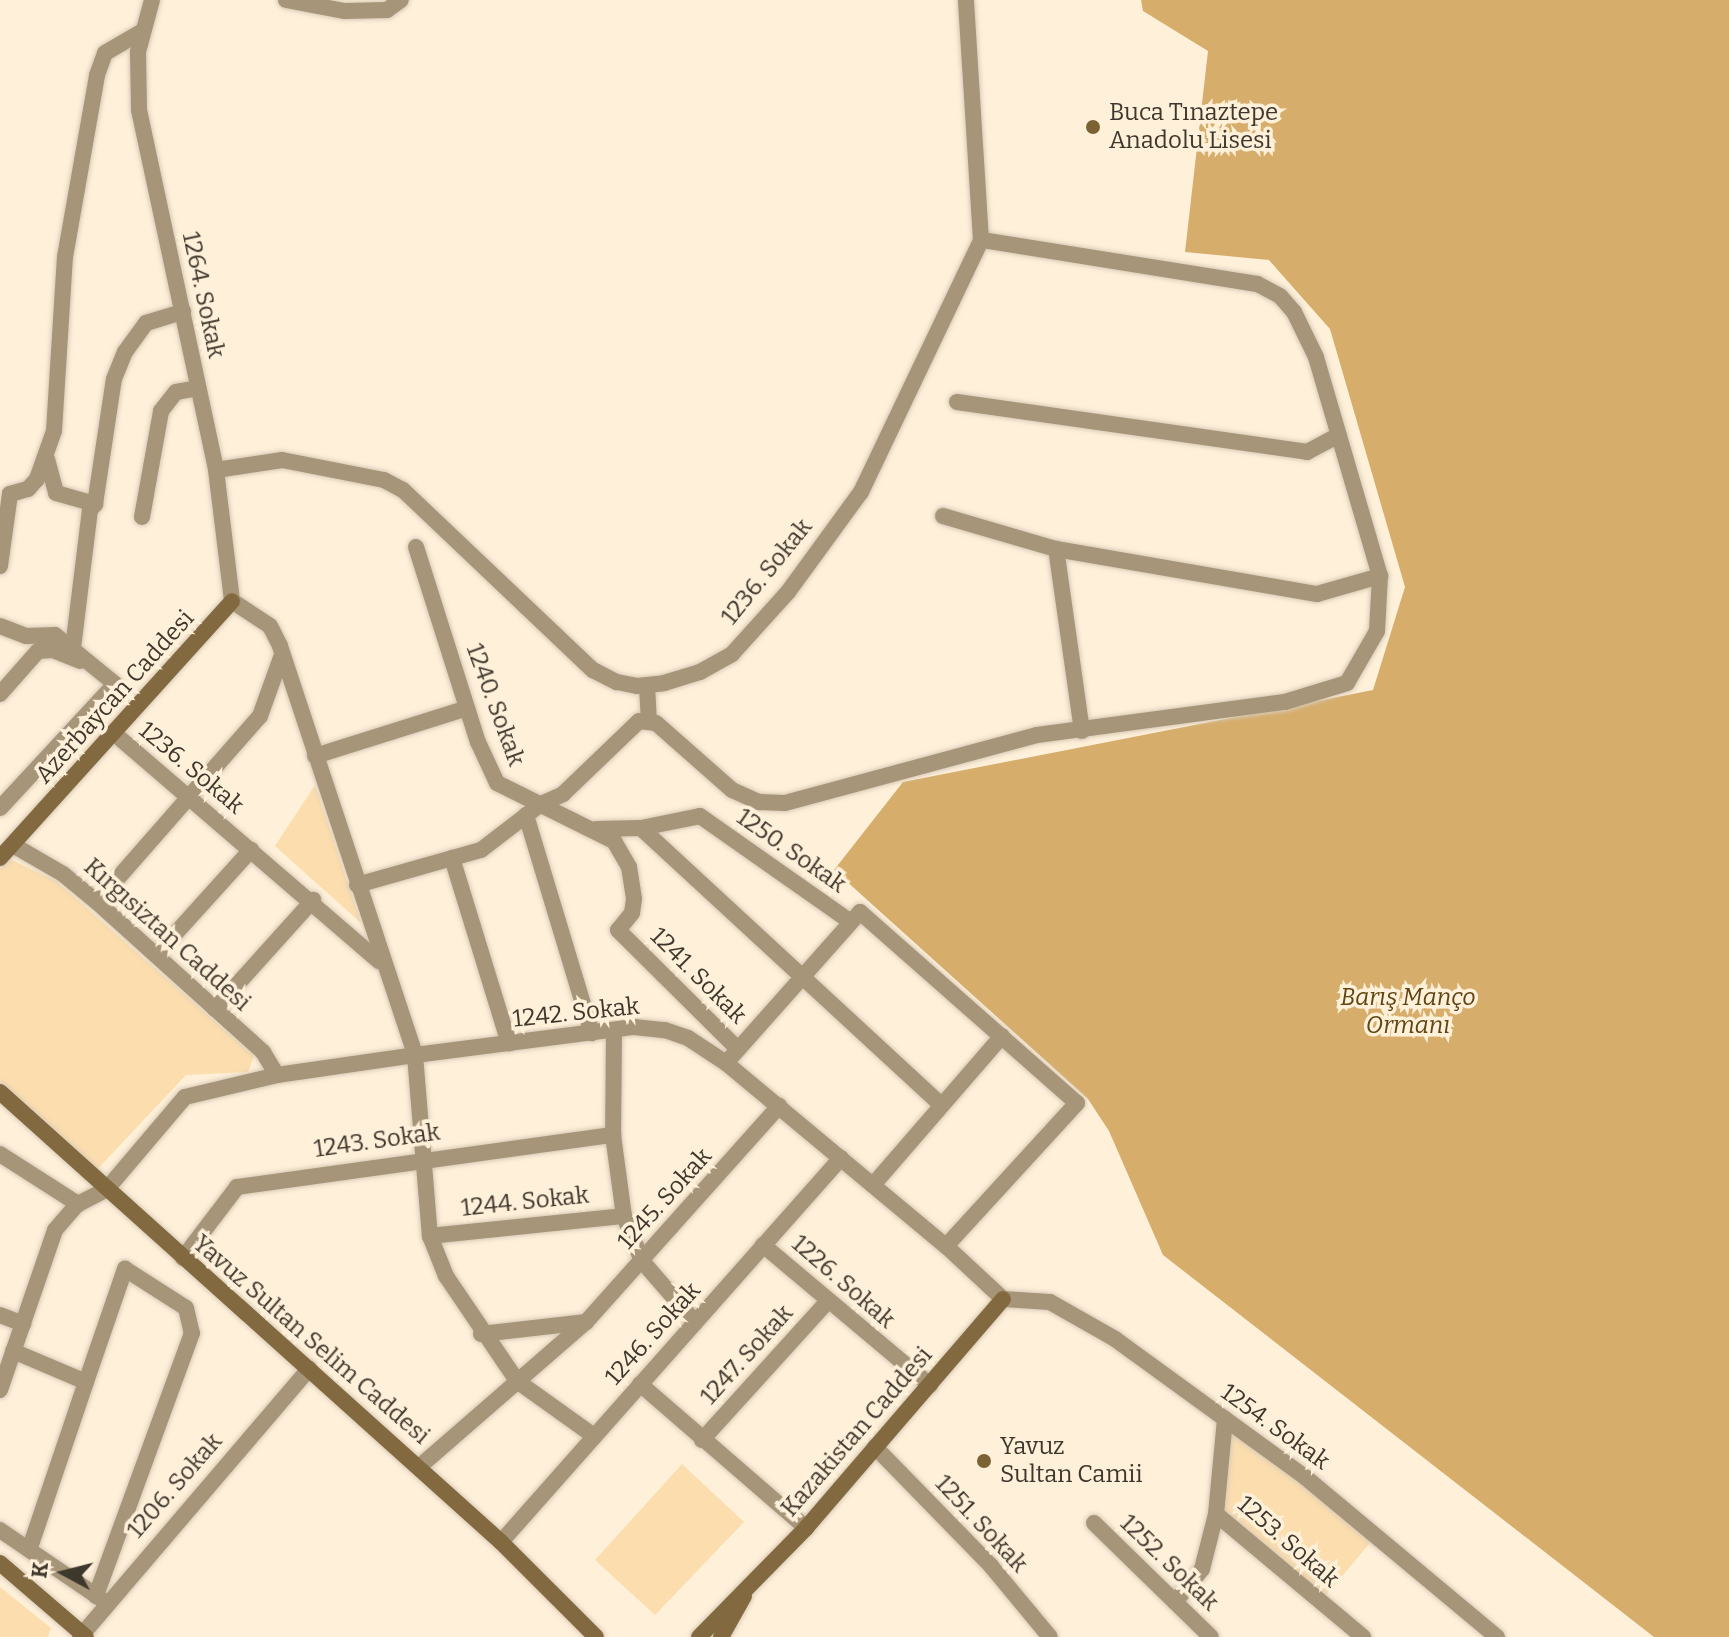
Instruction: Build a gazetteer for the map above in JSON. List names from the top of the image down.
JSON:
{
  "streets": {
    "main road": ["Azerbaycan Caddesi", "Yavuz Sultan Selim Caddesi", "Kazakistan Caddesi"],
    "street": [
      "1264. Sokak",
      "1236. Sokak",
      "1240. Sokak",
      "1250. Sokak",
      "Kırgısiztan Caddesi",
      "1241. Sokak",
      "1242. Sokak",
      "1243. Sokak",
      "1245. Sokak",
      "1244. Sokak",
      "1226. Sokak",
      "1246. Sokak",
      "1247. Sokak",
      "1254. Sokak",
      "1206. Sokak",
      "1251. Sokak",
      "1253. Sokak",
      "1252. Sokak"
    ]
  },
  "crossings": [
    ["1264. Sokak", "1236. Sokak"],
    ["1264. Sokak", "Azerbaycan Caddesi"],
    ["1236. Sokak", "Azerbaycan Caddesi"],
    ["1236. Sokak", "1242. Sokak"],
    ["1236. Sokak", "1243. Sokak"],
    ["1236. Sokak", "1245. Sokak"],
    ["1236. Sokak", "1244. Sokak"],
    ["1236. Sokak", "1246. Sokak"],
    ["Azerbaycan Caddesi", "Kırgısiztan Caddesi"],
    ["1240. Sokak", "1241. Sokak"],
    ["1250. Sokak", "1241. Sokak"],
    ["1250. Sokak", "1242. Sokak"],
    ["Kırgısiztan Caddesi", "1242. Sokak"],
    ["1242. Sokak", "1245. Sokak"],
    ["1242. Sokak", "1246. Sokak"],
    ["1242. Sokak", "Yavuz Sultan Selim Caddesi"],
    ["1242. Sokak", "1254. Sokak"],
    ["1242. Sokak", "Kazakistan Caddesi"],
    ["1243. Sokak", "Yavuz Sultan Selim Caddesi"],
    ["1245. Sokak", "Yavuz Sultan Selim Caddesi"],
    ["1226. Sokak", "1246. Sokak"],
    ["1226. Sokak", "1247. Sokak"],
    ["1226. Sokak", "Kazakistan Caddesi"],
    ["1246. Sokak", "Yavuz Sultan Selim Caddesi"],
    ["Yavuz Sultan Selim Caddesi", "1206. Sokak"],
    ["1254. Sokak", "Kazakistan Caddesi"],
    ["1254. Sokak", "1253. Sokak"],
    ["Kazakistan Caddesi", "1251. Sokak"]
  ],
  "parks": ["Barış Manço Ormanı"],
  "places": ["Buca Tınaztepe Anadolu Lisesi", "Yavuz Sultan Camii"],
  "north": "left"
}
